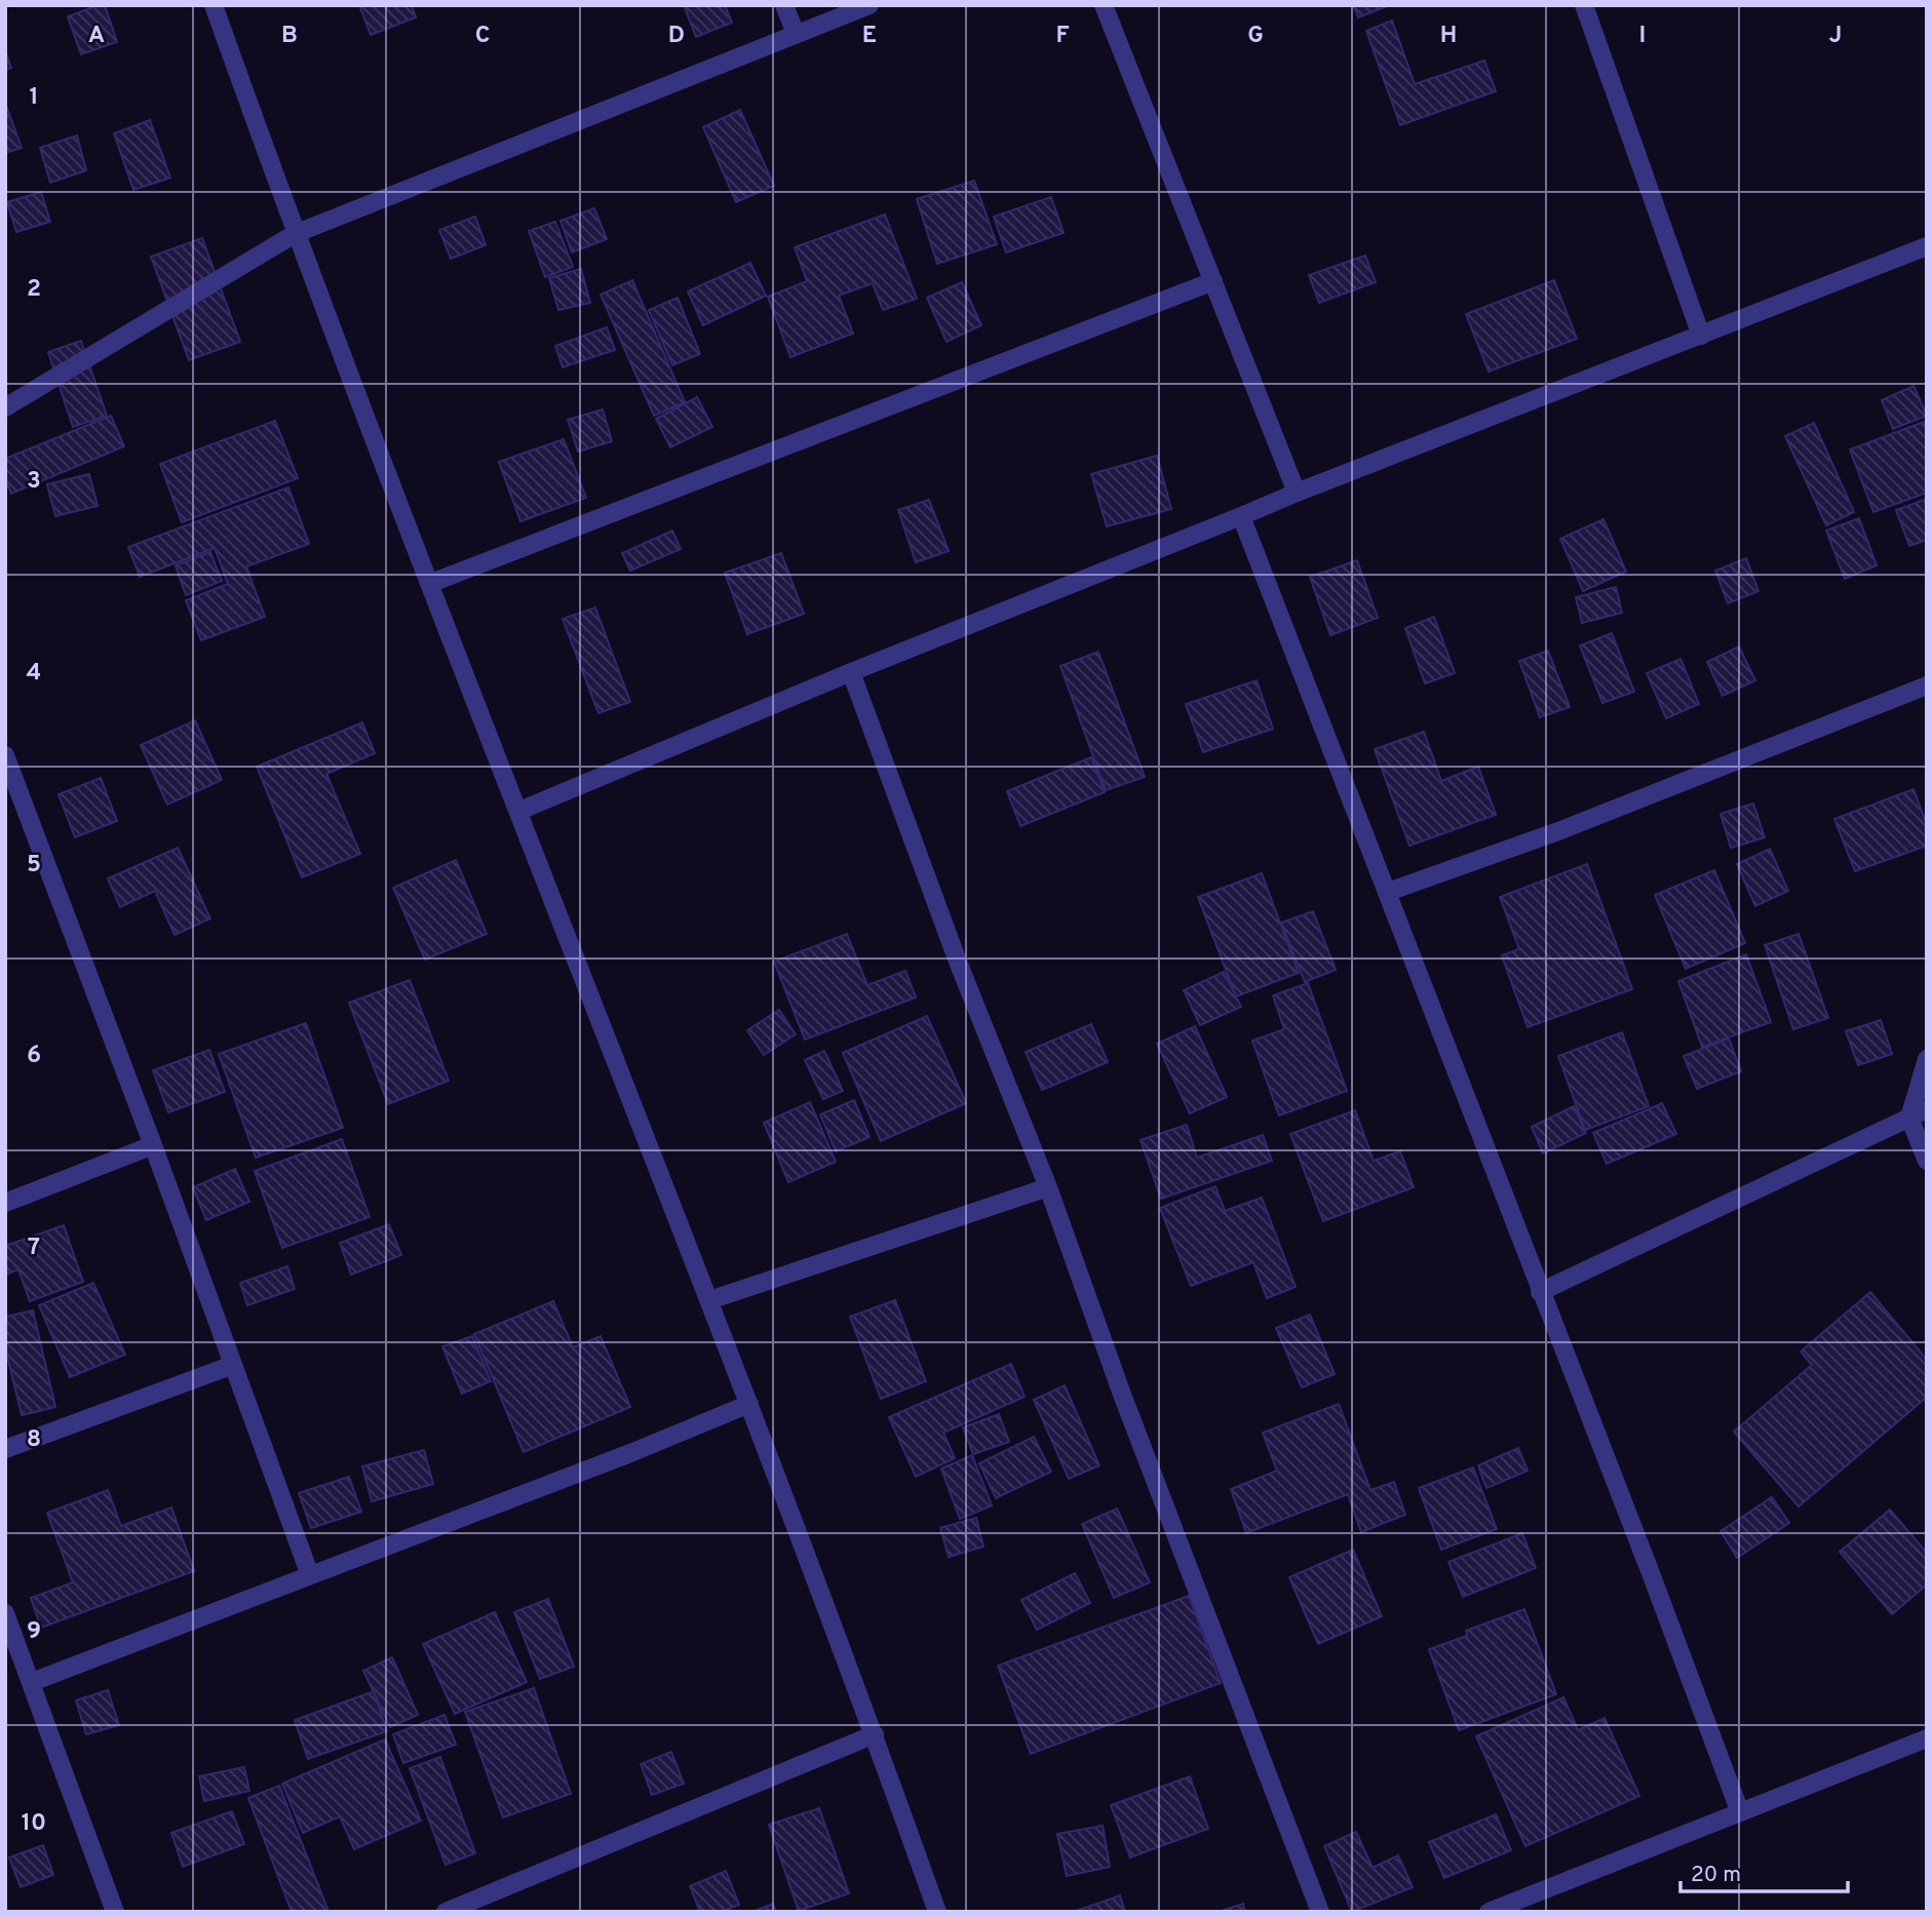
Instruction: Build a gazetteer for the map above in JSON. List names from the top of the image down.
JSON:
{
  "scale_bar": "20 m",
  "grid": {
    "columns": [
      "A",
      "B",
      "C",
      "D",
      "E",
      "F",
      "G",
      "H",
      "I",
      "J"
    ],
    "rows": [
      "1",
      "2",
      "3",
      "4",
      "5",
      "6",
      "7",
      "8",
      "9",
      "10"
    ]
  }
}
